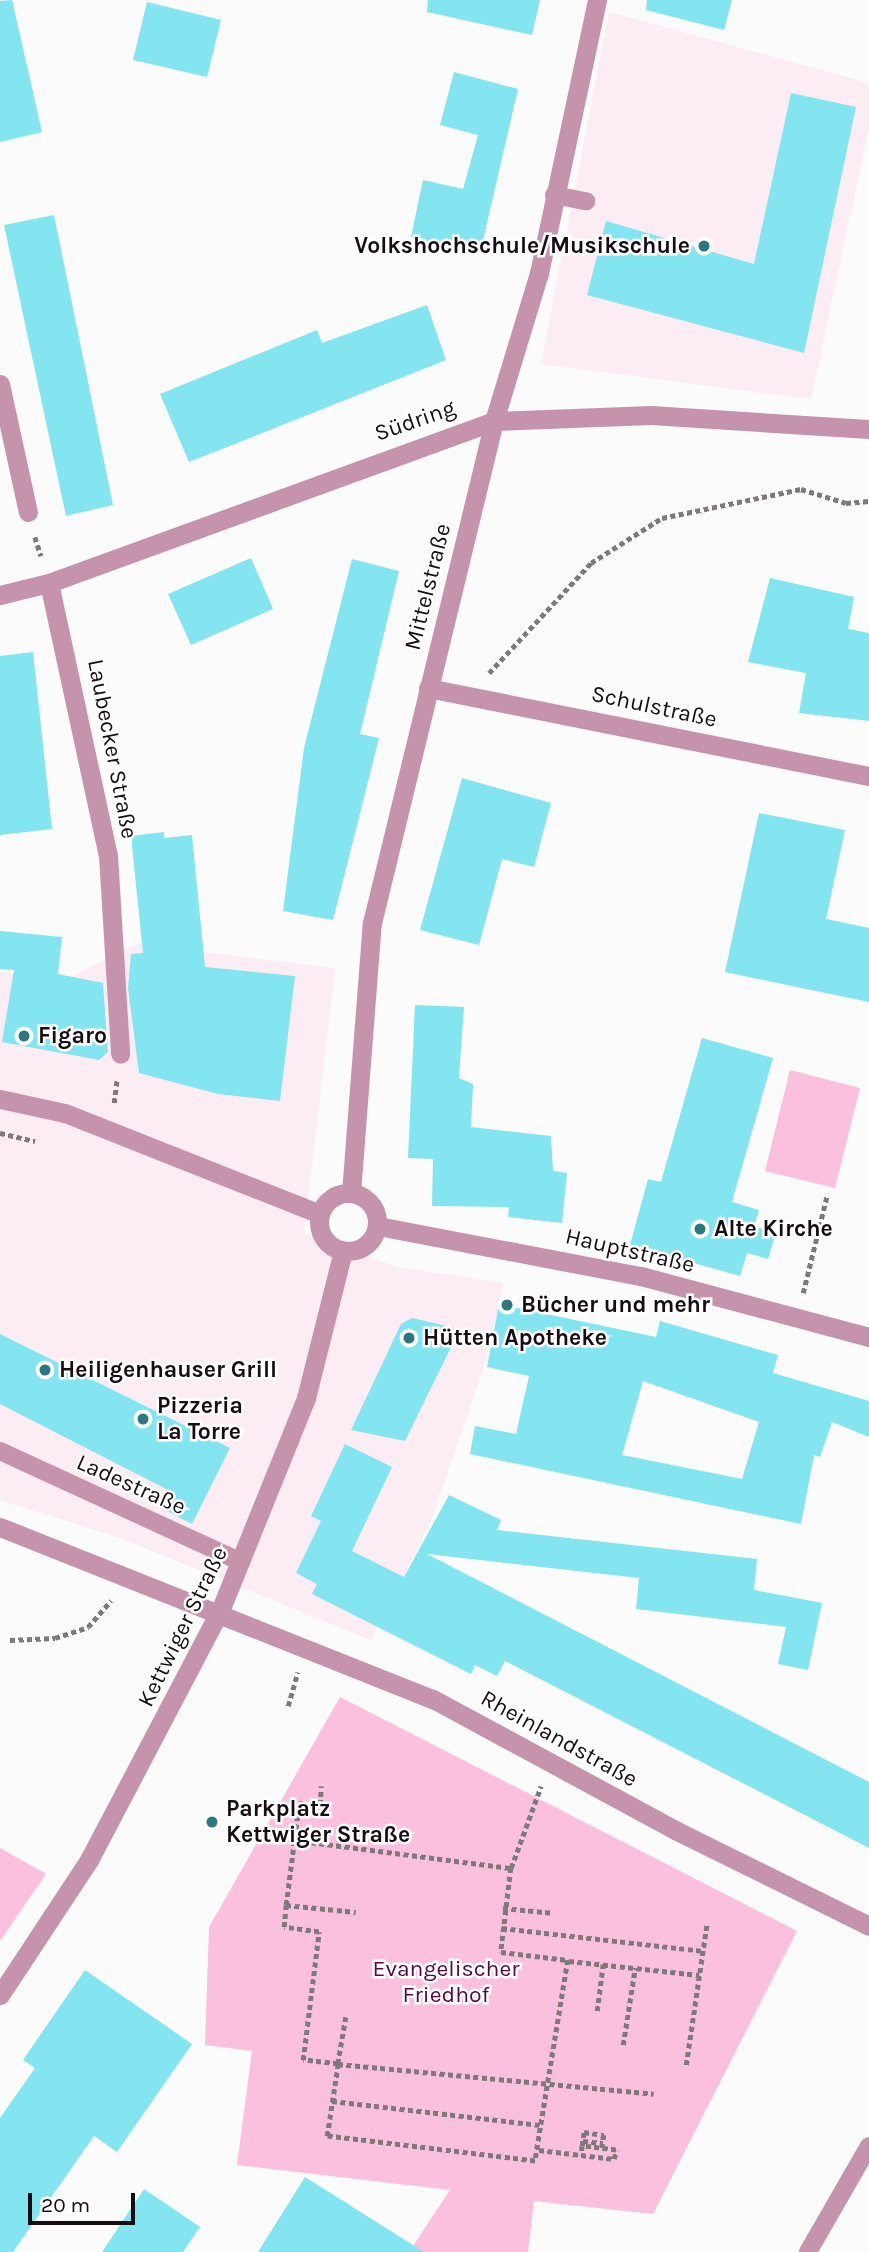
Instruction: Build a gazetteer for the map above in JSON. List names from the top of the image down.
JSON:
{
  "streets": {
    "street": [
      "Südring",
      "Mittelstraße",
      "Schulstraße",
      "Laubecker Straße",
      "Hauptstraße",
      "Kettwiger Straße",
      "Rheinlandstraße"
    ],
    "lane": ["Ladestraße"]
  },
  "crossings": [
    ["Südring", "Mittelstraße"],
    ["Südring", "Laubecker Straße"],
    ["Mittelstraße", "Schulstraße"],
    ["Mittelstraße", "Hauptstraße"],
    ["Mittelstraße", "Kettwiger Straße"],
    ["Hauptstraße", "Kettwiger Straße"],
    ["Ladestraße", "Kettwiger Straße"],
    ["Kettwiger Straße", "Rheinlandstraße"]
  ],
  "parks": ["Evangelischer Friedhof"],
  "places": [
    "Volkshochschule/Musikschule",
    "Figaro",
    "Alte Kirche",
    "Bücher und mehr",
    "Hütten Apotheke",
    "Heiligenhauser Grill",
    "Pizzeria La Torre",
    "Parkplatz Kettwiger Straße"
  ],
  "scale_bar": "20 m"
}
